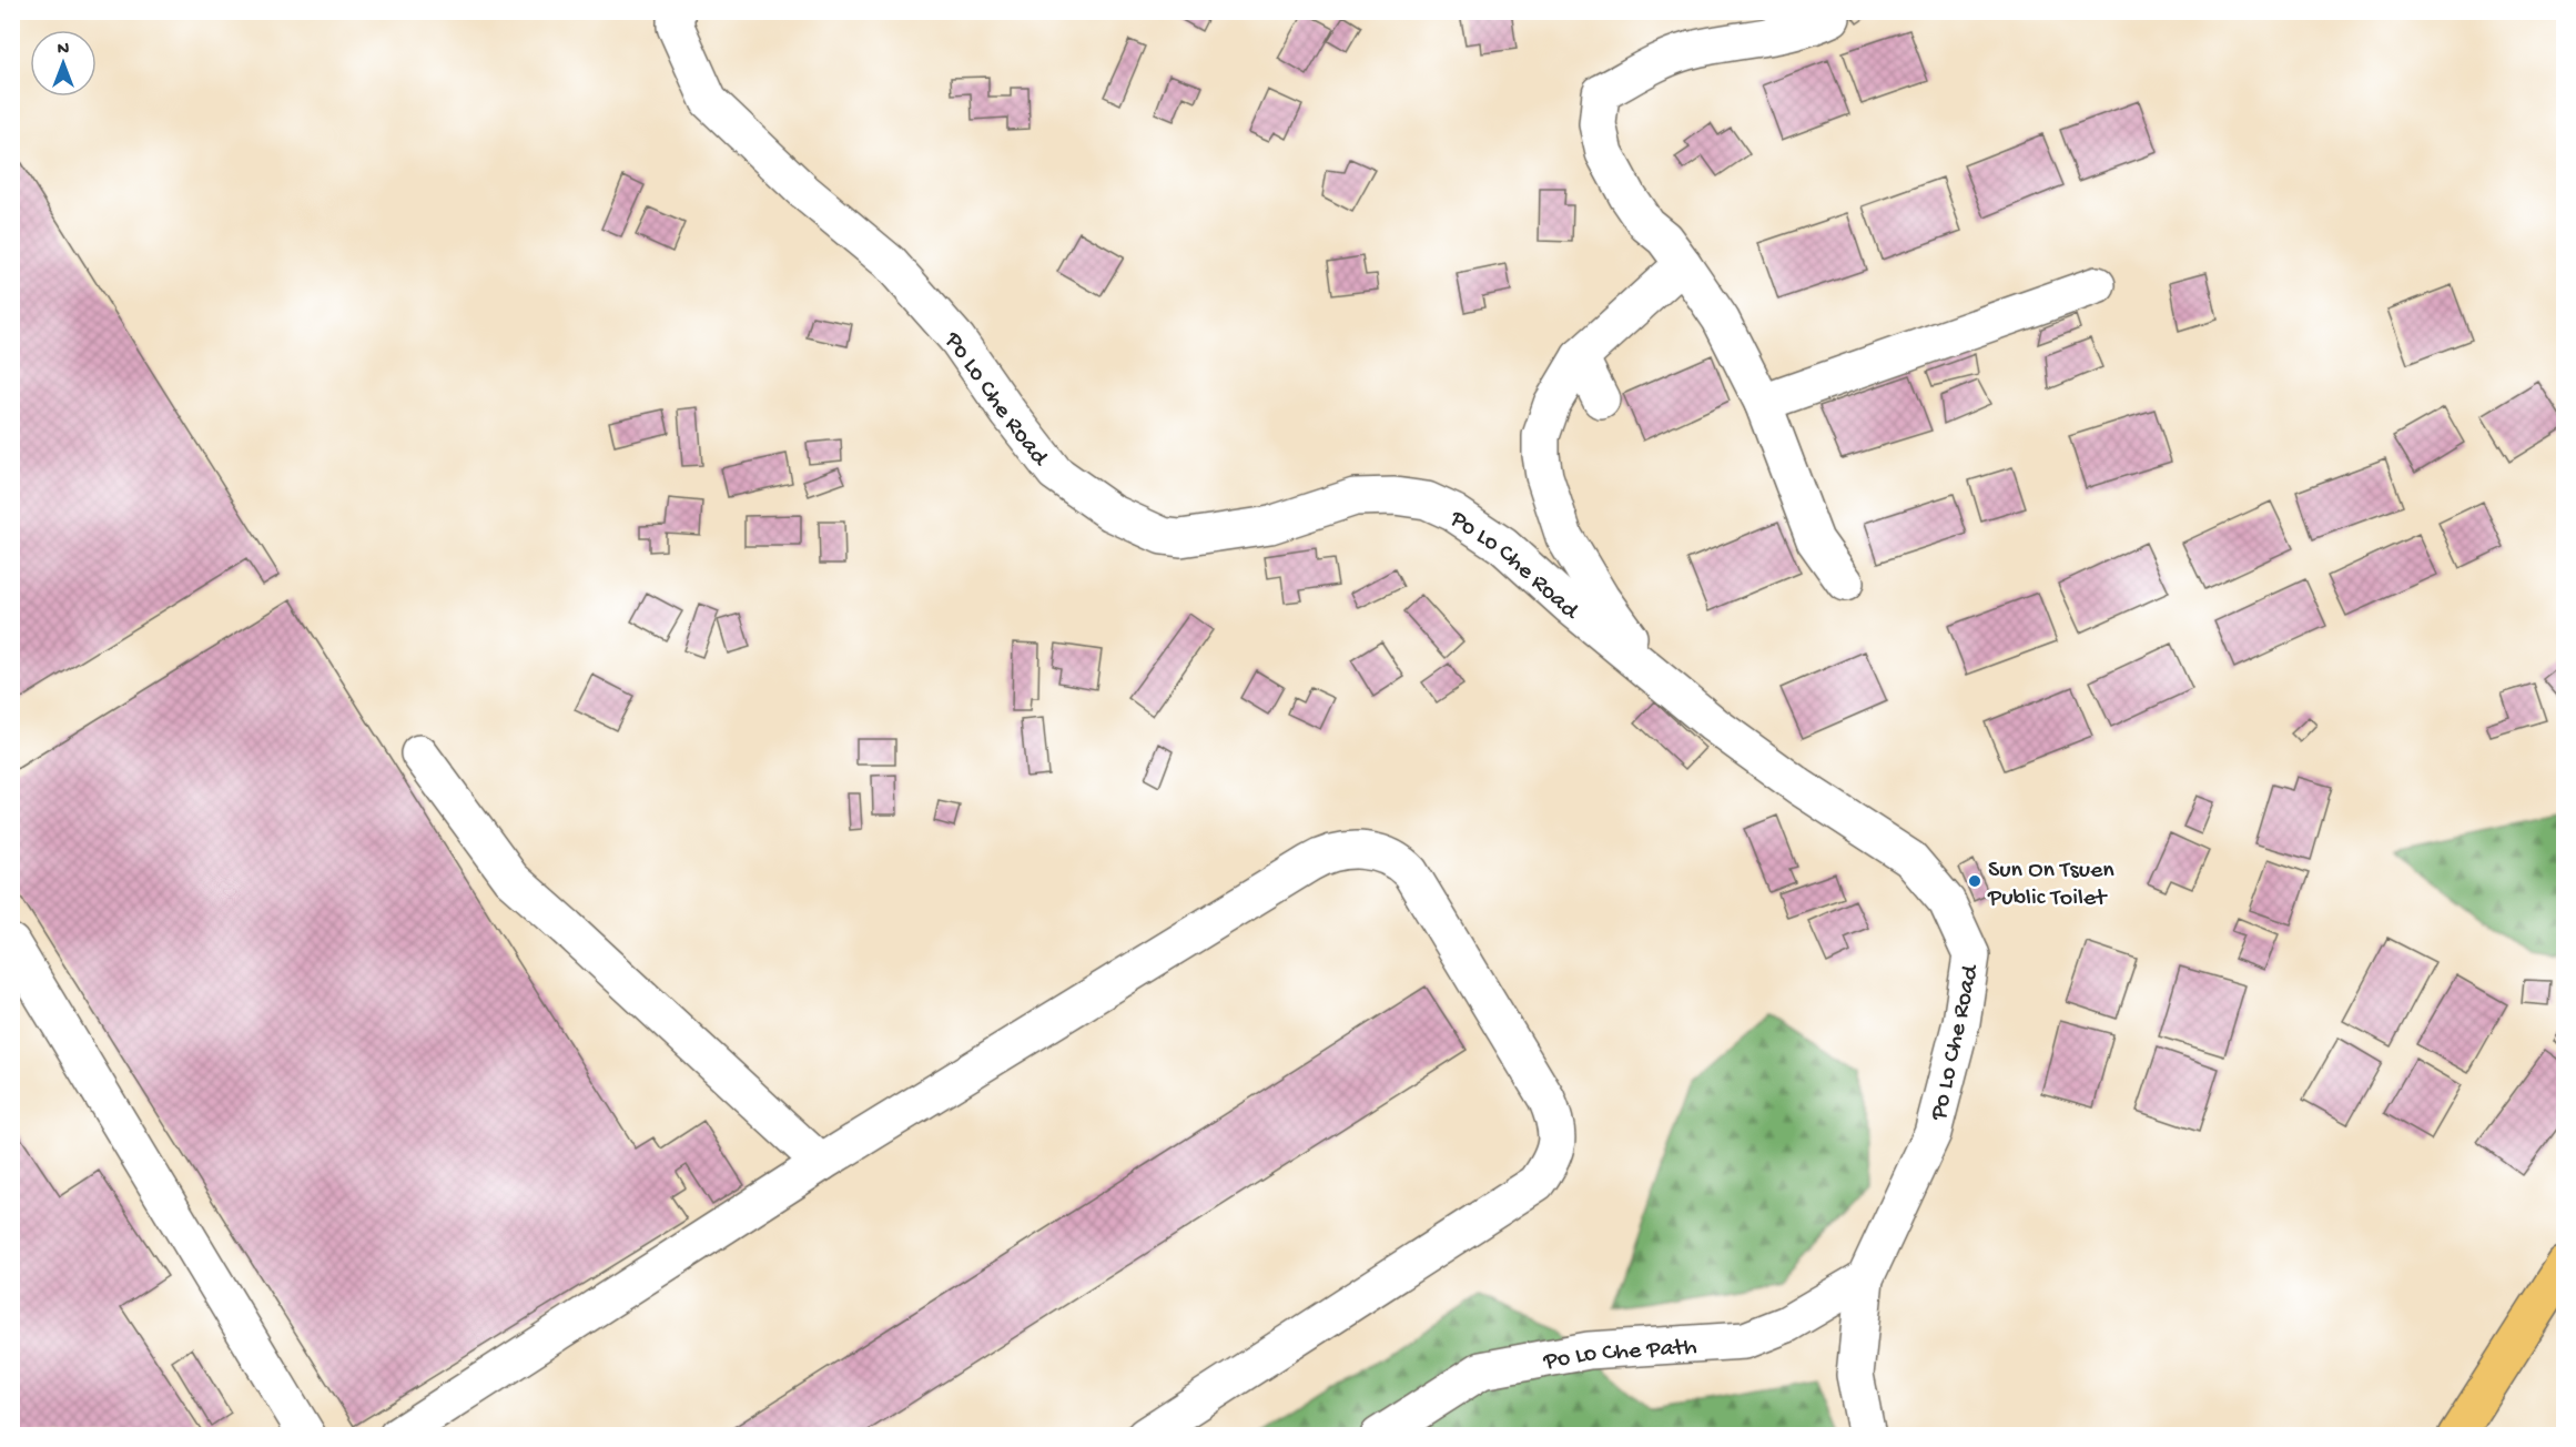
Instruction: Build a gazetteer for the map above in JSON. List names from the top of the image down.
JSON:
{
  "streets": {
    "street": ["Po Lo Che Road", "Po Lo Che Path"]
  },
  "crossings": [
    ["Po Lo Che Road", "Po Lo Che Path"]
  ],
  "places": ["Sun On Tsuen Public Toilet"],
  "north": "top"
}
